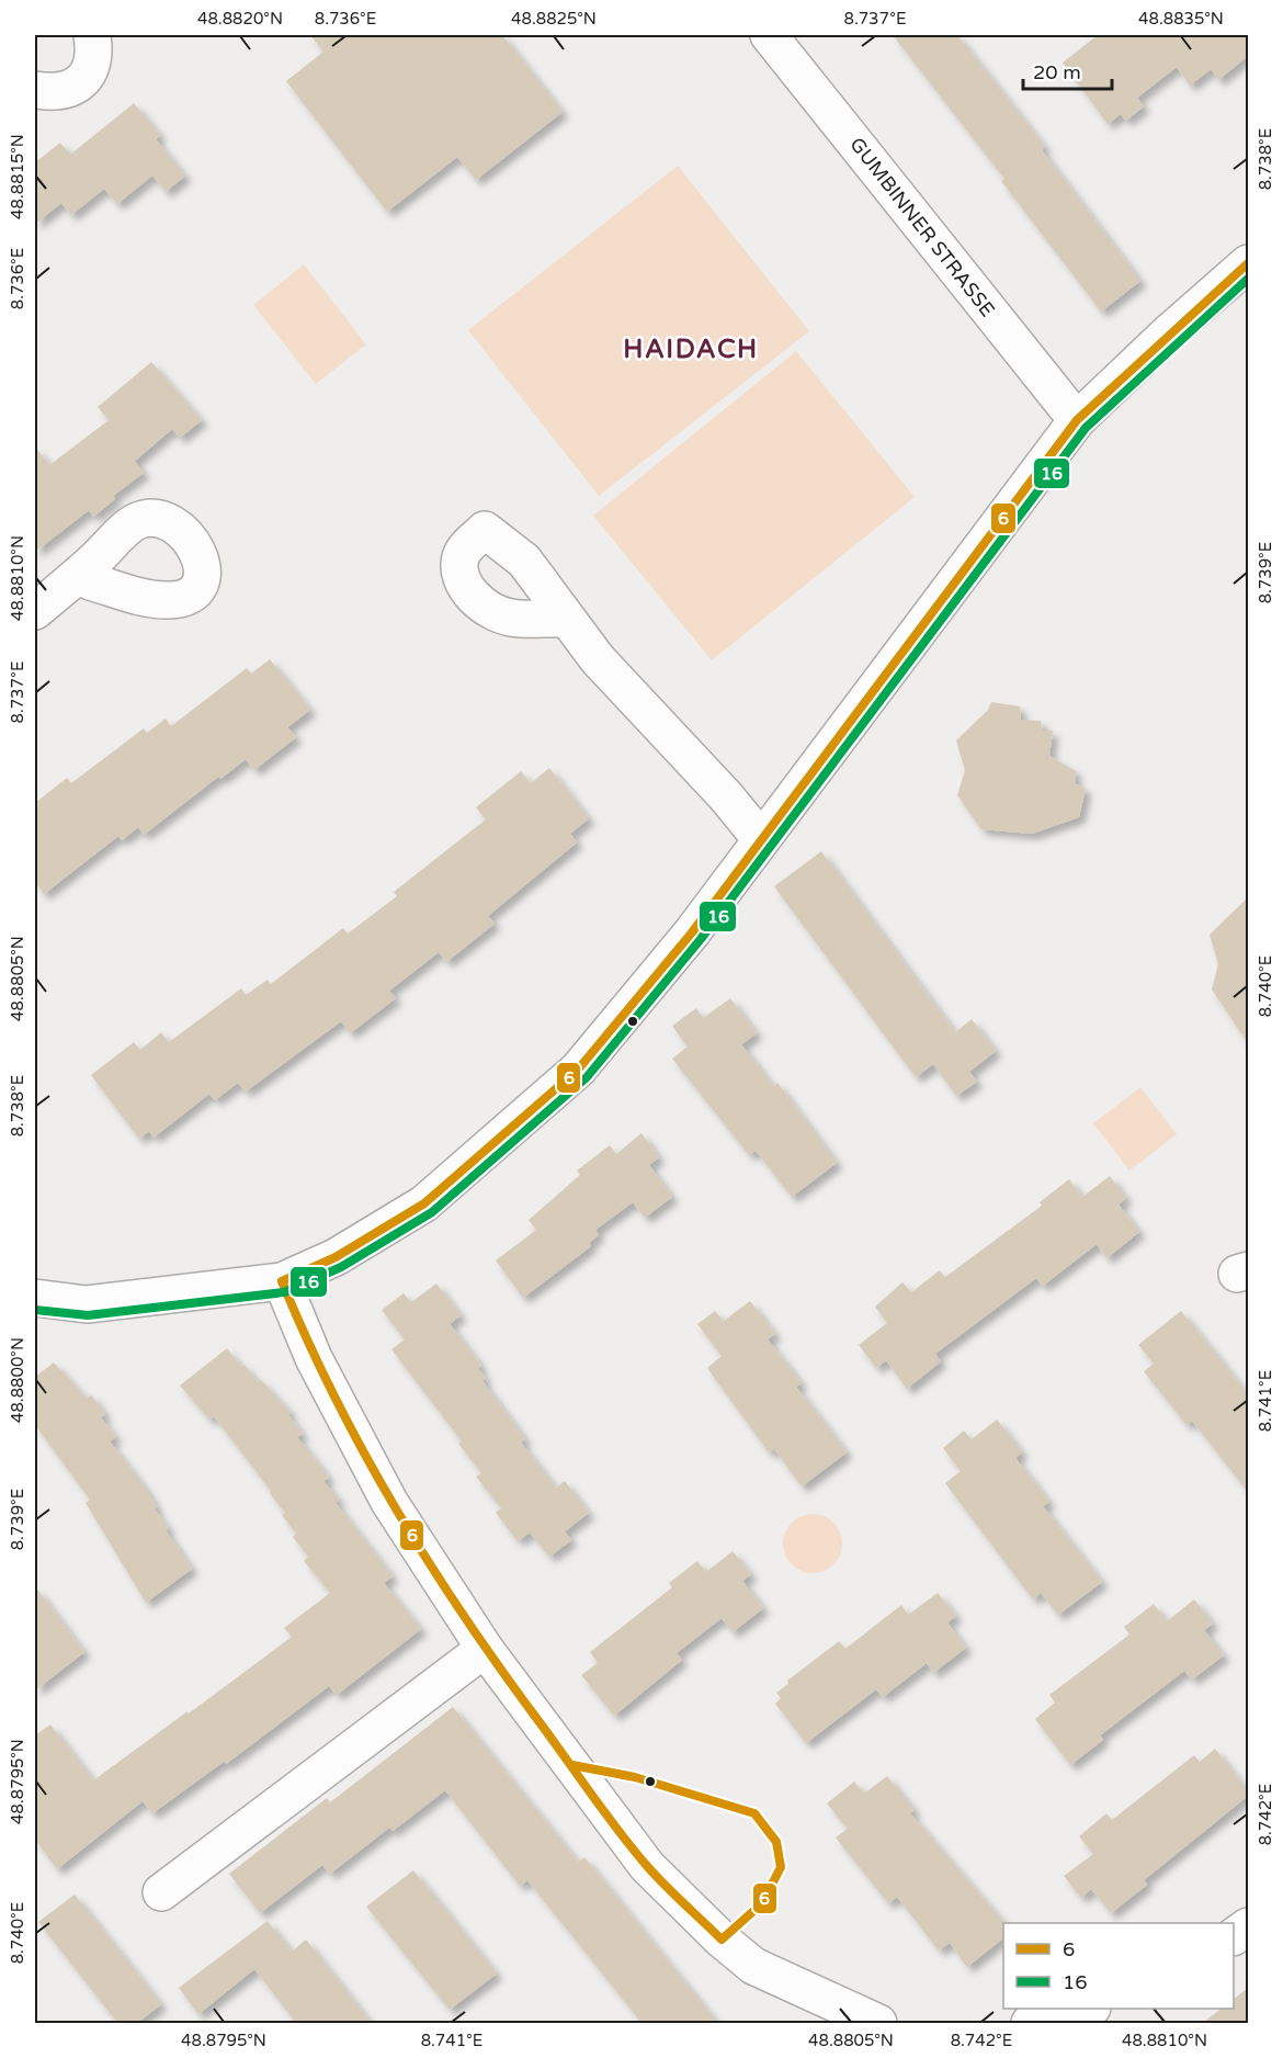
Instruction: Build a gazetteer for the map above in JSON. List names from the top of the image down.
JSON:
{
  "streets": {
    "street": ["GUMBINNER STRASSE"]
  },
  "districts": ["HAIDACH"],
  "lines": ["transit line 6", "transit line 16"],
  "legend": ["6", "16"],
  "scale_bar": "20 m",
  "coordinates": [
    "48.8820°N",
    "8.736°E",
    "48.8825°N",
    "8.737°E",
    "48.8835°N",
    "8.738°E",
    "48.8815°N",
    "8.739°E",
    "48.8810°N",
    "48.8805°N",
    "8.740°E",
    "48.8800°N",
    "8.741°E",
    "48.8795°N",
    "8.742°E"
  ]
}
